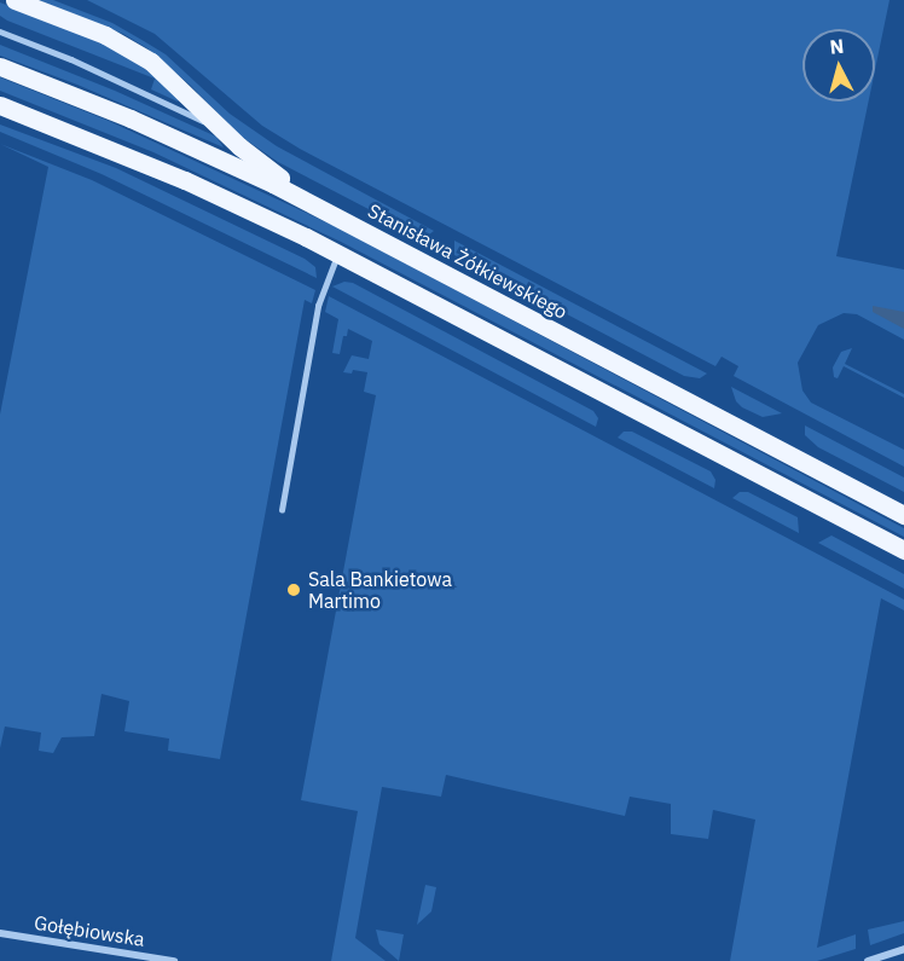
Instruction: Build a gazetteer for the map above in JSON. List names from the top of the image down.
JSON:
{
  "streets": {
    "main road": ["Stanisława Żółkiewskiego"],
    "street": ["Gołębiowska"]
  },
  "places": ["Sala Bankietowa Martimo"],
  "north": "top"
}
